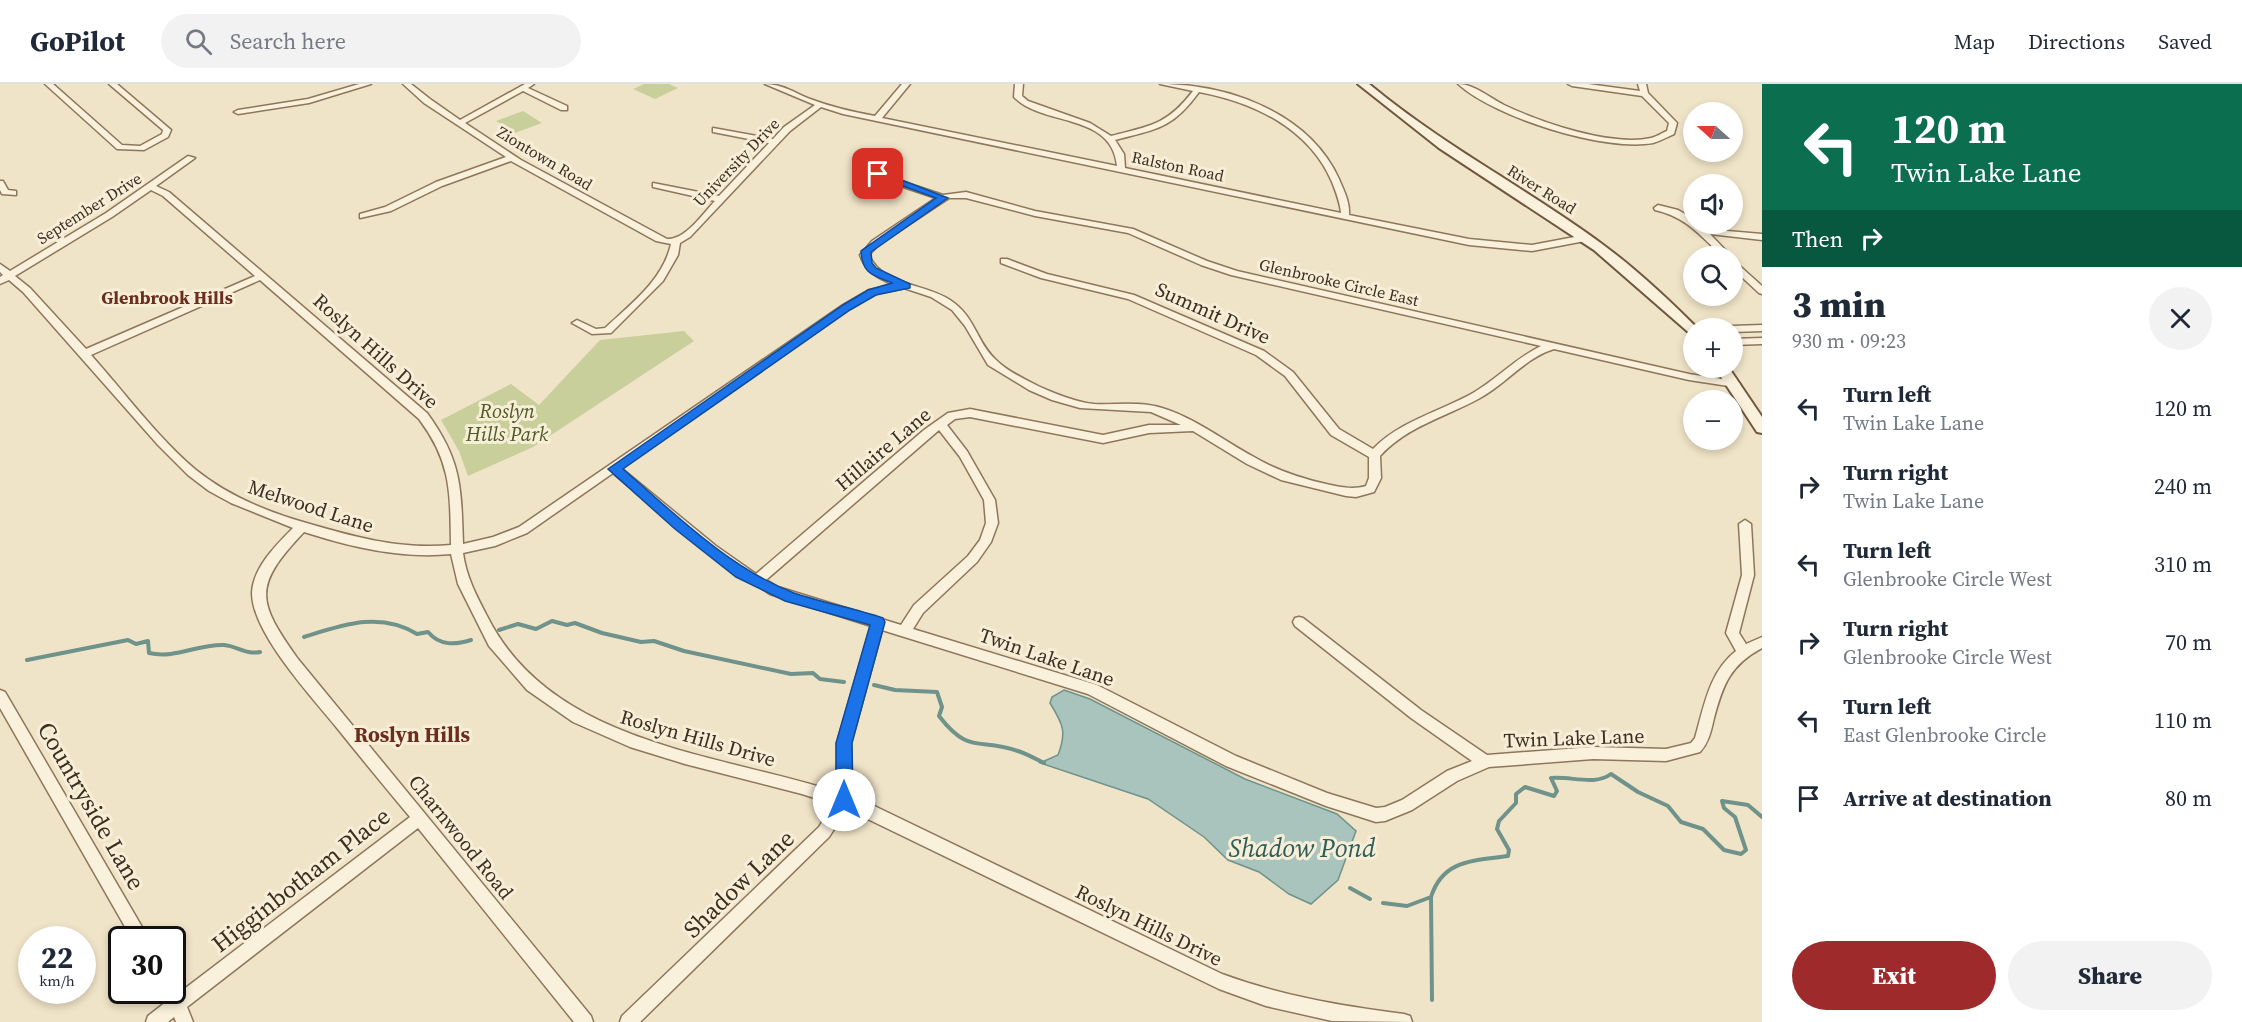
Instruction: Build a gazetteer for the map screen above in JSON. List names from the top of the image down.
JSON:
{
  "streets": {
    "main road": ["River Road"],
    "street": [
      "Ziontown Road",
      "University Drive",
      "Ralston Road",
      "September Drive",
      "Glenbrooke Circle East",
      "Summit Drive",
      "Roslyn Hills Drive",
      "Hillaire Lane",
      "Melwood Lane",
      "Twin Lake Lane",
      "Countryside Lane",
      "Charnwood Road",
      "Higginbotham Place",
      "Shadow Lane"
    ]
  },
  "crossings": [
    ["Ziontown Road", "University Drive"],
    ["University Drive", "Ralston Road"],
    ["Ralston Road", "River Road"],
    ["September Drive", "Roslyn Hills Drive"],
    ["September Drive", "Melwood Lane"],
    ["Roslyn Hills Drive", "Melwood Lane"],
    ["Roslyn Hills Drive", "Shadow Lane"],
    ["Hillaire Lane", "Twin Lake Lane"],
    ["Melwood Lane", "Twin Lake Lane"],
    ["Melwood Lane", "Charnwood Road"],
    ["Charnwood Road", "Higginbotham Place"]
  ],
  "districts": ["Glenbrook Hills", "Roslyn Hills"],
  "water": ["Shadow Pond"],
  "parks": ["Roslyn Hills Park"],
  "north": "left",
  "page": {
    "header": "GoPilot",
    "search": "Search here",
    "nav": ["Map", "Directions", "Saved"],
    "turn": ["120 m", "Twin Lake Lane"],
    "map_buttons": ["+", "−"],
    "then": "Then",
    "heading": ["3 min", "930 m · 09:23"],
    "list": [
      {
        "name": "Turn left",
        "note": "Twin Lake Lane",
        "value": "120 m"
      },
      {
        "name": "Turn right",
        "note": "Twin Lake Lane",
        "value": "240 m"
      },
      {
        "name": "Turn left",
        "note": "Glenbrooke Circle West",
        "value": "310 m"
      },
      {
        "name": "Turn right",
        "note": "Glenbrooke Circle West",
        "value": "70 m"
      },
      {
        "name": "Turn left",
        "note": "East Glenbrooke Circle",
        "value": "110 m"
      },
      {
        "name": "Arrive at destination",
        "value": "80 m"
      }
    ],
    "speed": "22 km/h",
    "limit": "30",
    "buttons": ["Exit", "Share"]
  }
}
